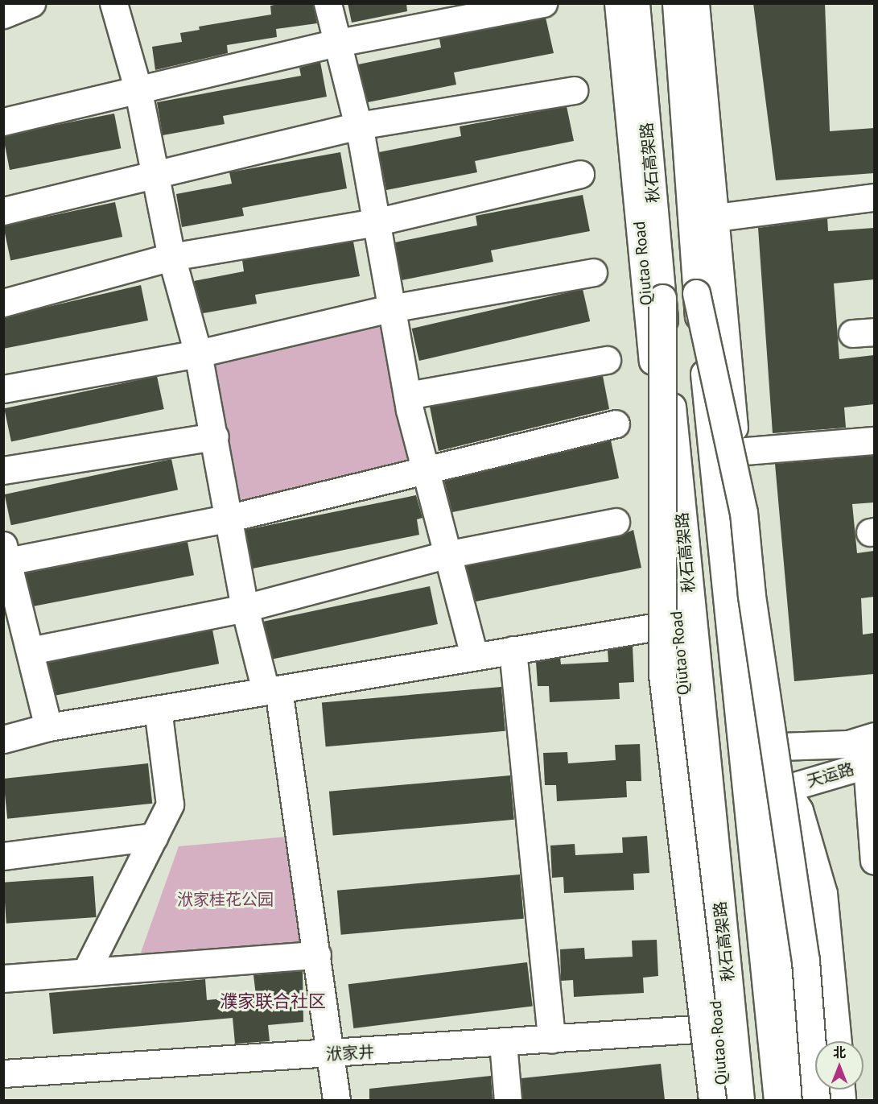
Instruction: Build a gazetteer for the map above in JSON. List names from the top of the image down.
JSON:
{
  "streets": {
    "main road": [
      "秋石高架路",
      "Qiutao Road",
      "天运路",
      "洑家井"
    ]
  },
  "districts": ["濮家联合社区"],
  "parks": ["洑家桂花公园"],
  "north": "top"
}
